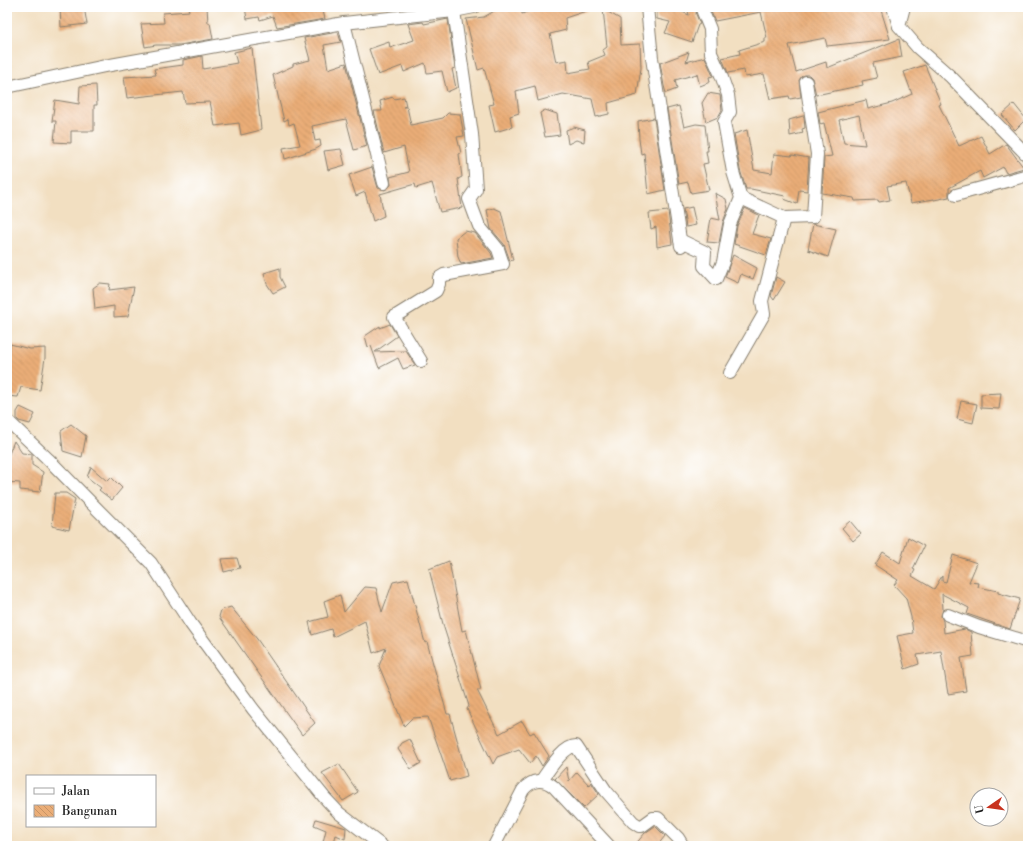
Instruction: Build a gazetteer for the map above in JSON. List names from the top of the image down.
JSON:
{
  "legend": ["Jalan", "Bangunan"],
  "north": "left"
}
